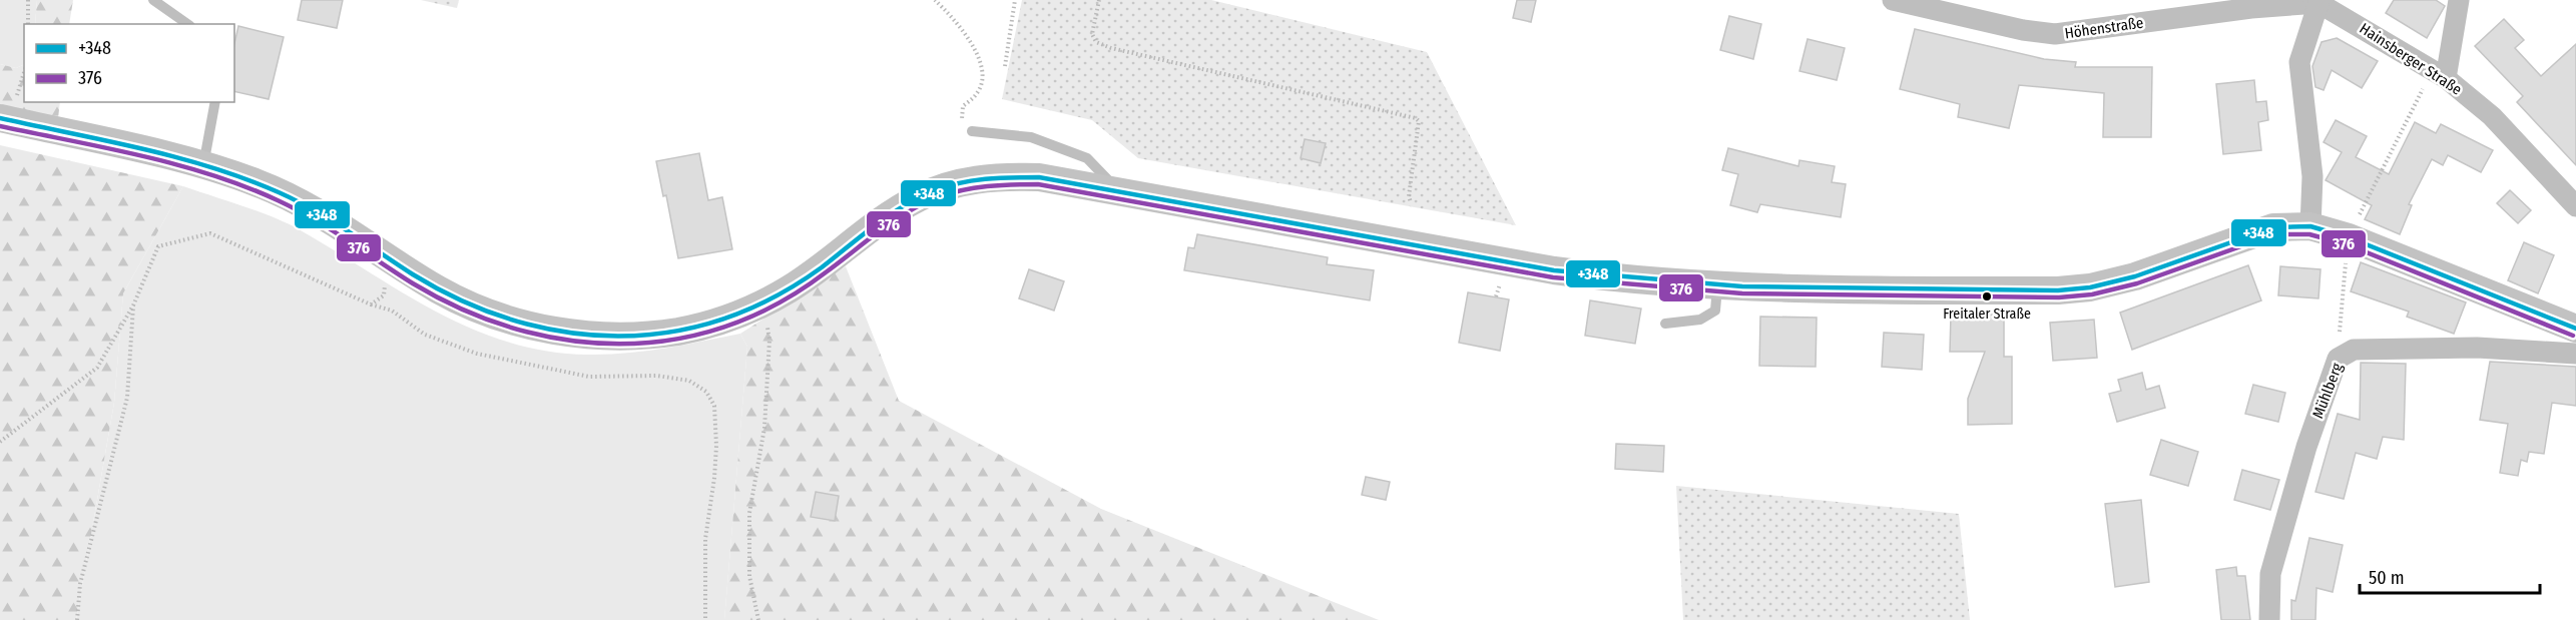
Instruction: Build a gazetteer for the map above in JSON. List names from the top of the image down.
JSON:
{
  "streets": {
    "street": ["Höhenstraße", "Hainsberger Straße", "Mühlberg"]
  },
  "crossings": [
    ["Höhenstraße", "Hainsberger Straße"]
  ],
  "places": ["Freitaler Straße"],
  "lines": ["transit line +348", "transit line 376"],
  "legend": ["+348", "376"],
  "scale_bar": "50 m"
}
